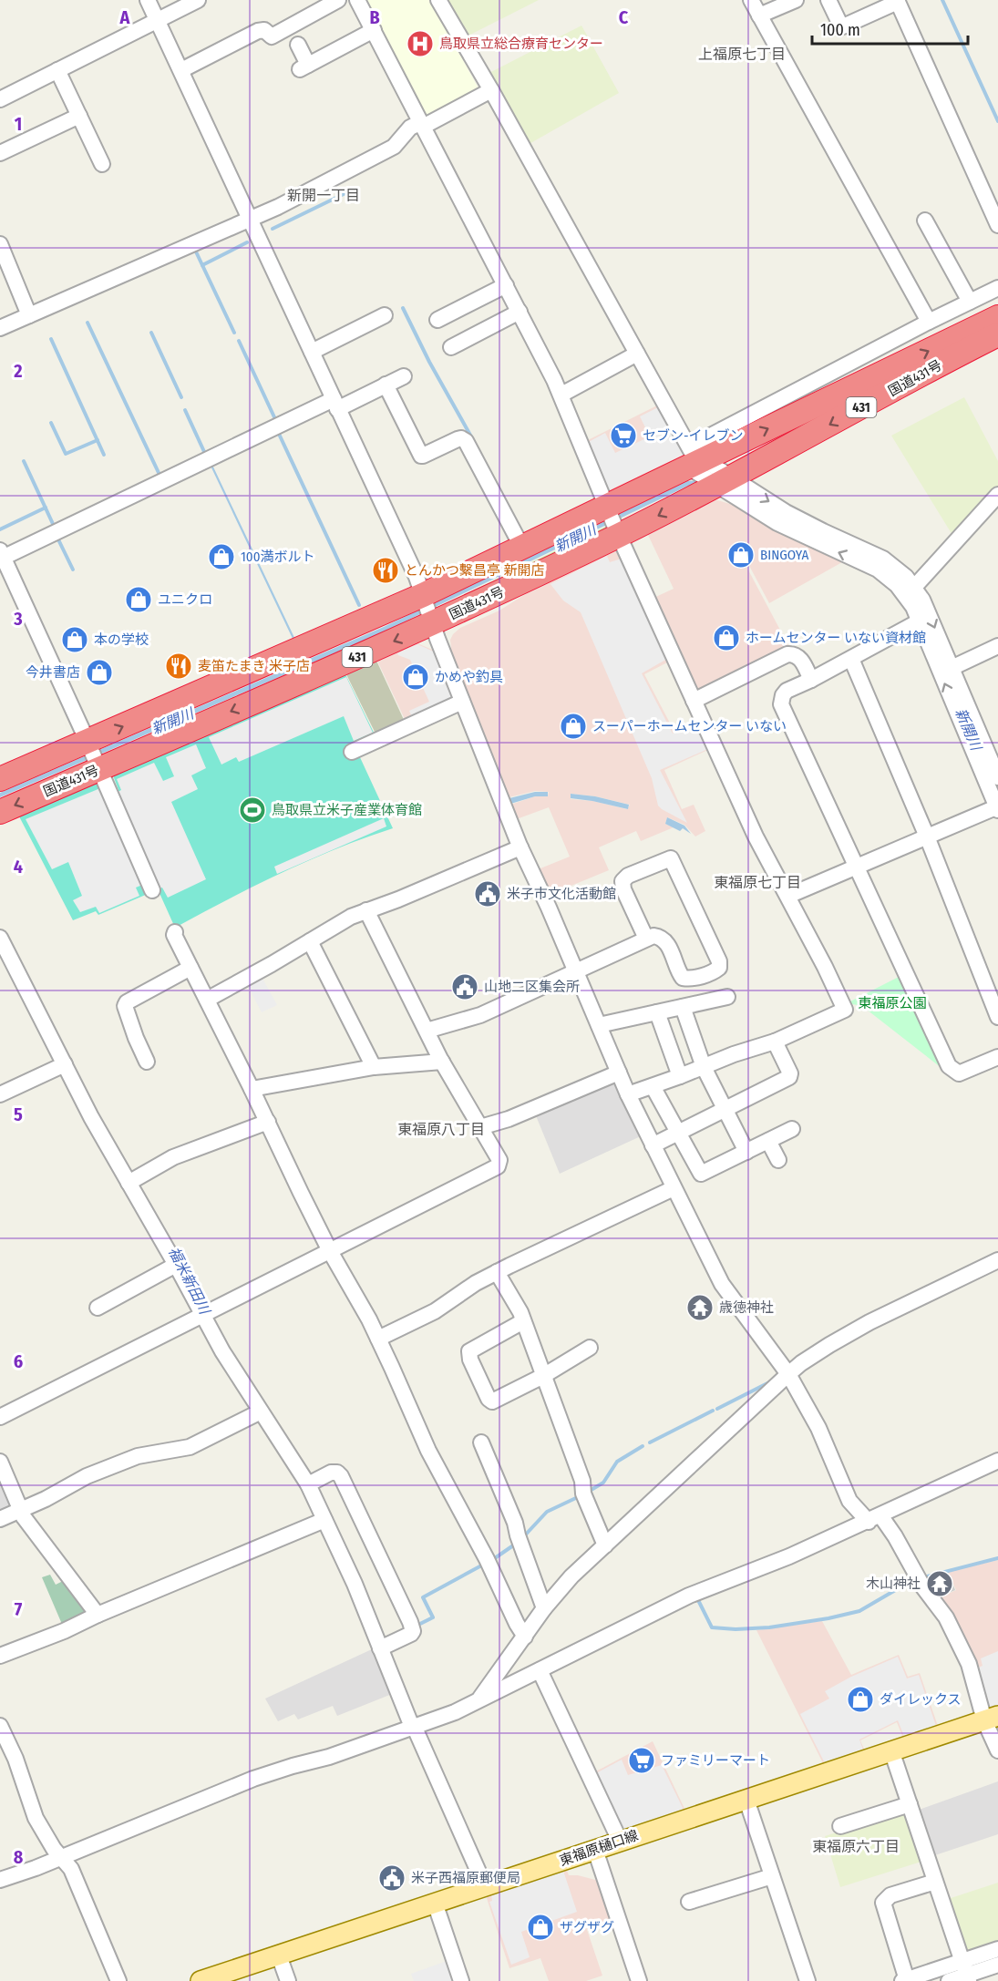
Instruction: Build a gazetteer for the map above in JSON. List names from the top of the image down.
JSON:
{
  "streets": {
    "highway": ["国道431号", "431"],
    "main road": ["東福原樋口線"]
  },
  "districts": [
    "上福原七丁目",
    "新開一丁目",
    "東福原七丁目",
    "東福原八丁目",
    "東福原六丁目"
  ],
  "water": ["新開川", "福米新田川"],
  "parks": ["東福原公園"],
  "places": {
    "hospital": ["鳥取県立総合療育センター"],
    "supermarket": ["セブン-イレブン", "ファミリーマート"],
    "shop": [
      "BINGOYA",
      "100満ボルト",
      "ユニクロ",
      "ホームセンター いない資材館",
      "本の学校",
      "今井書店",
      "かめや釣具",
      "スーパーホームセンター いない",
      "ダイレックス",
      "ザグザグ"
    ],
    "restaurant": ["とんかつ繫昌亭 新開店", "麦笛たまき 米子店"],
    "sports": ["鳥取県立米子産業体育館"],
    "public building": ["米子市文化活動館", "山地二区集会所", "米子西福原郵便局"],
    "temple": ["歳徳神社", "木山神社"]
  },
  "scale_bar": "100 m",
  "grid": {
    "columns": ["A", "B", "C"],
    "rows": [
      "1",
      "2",
      "3",
      "4",
      "5",
      "6",
      "7",
      "8"
    ]
  }
}
